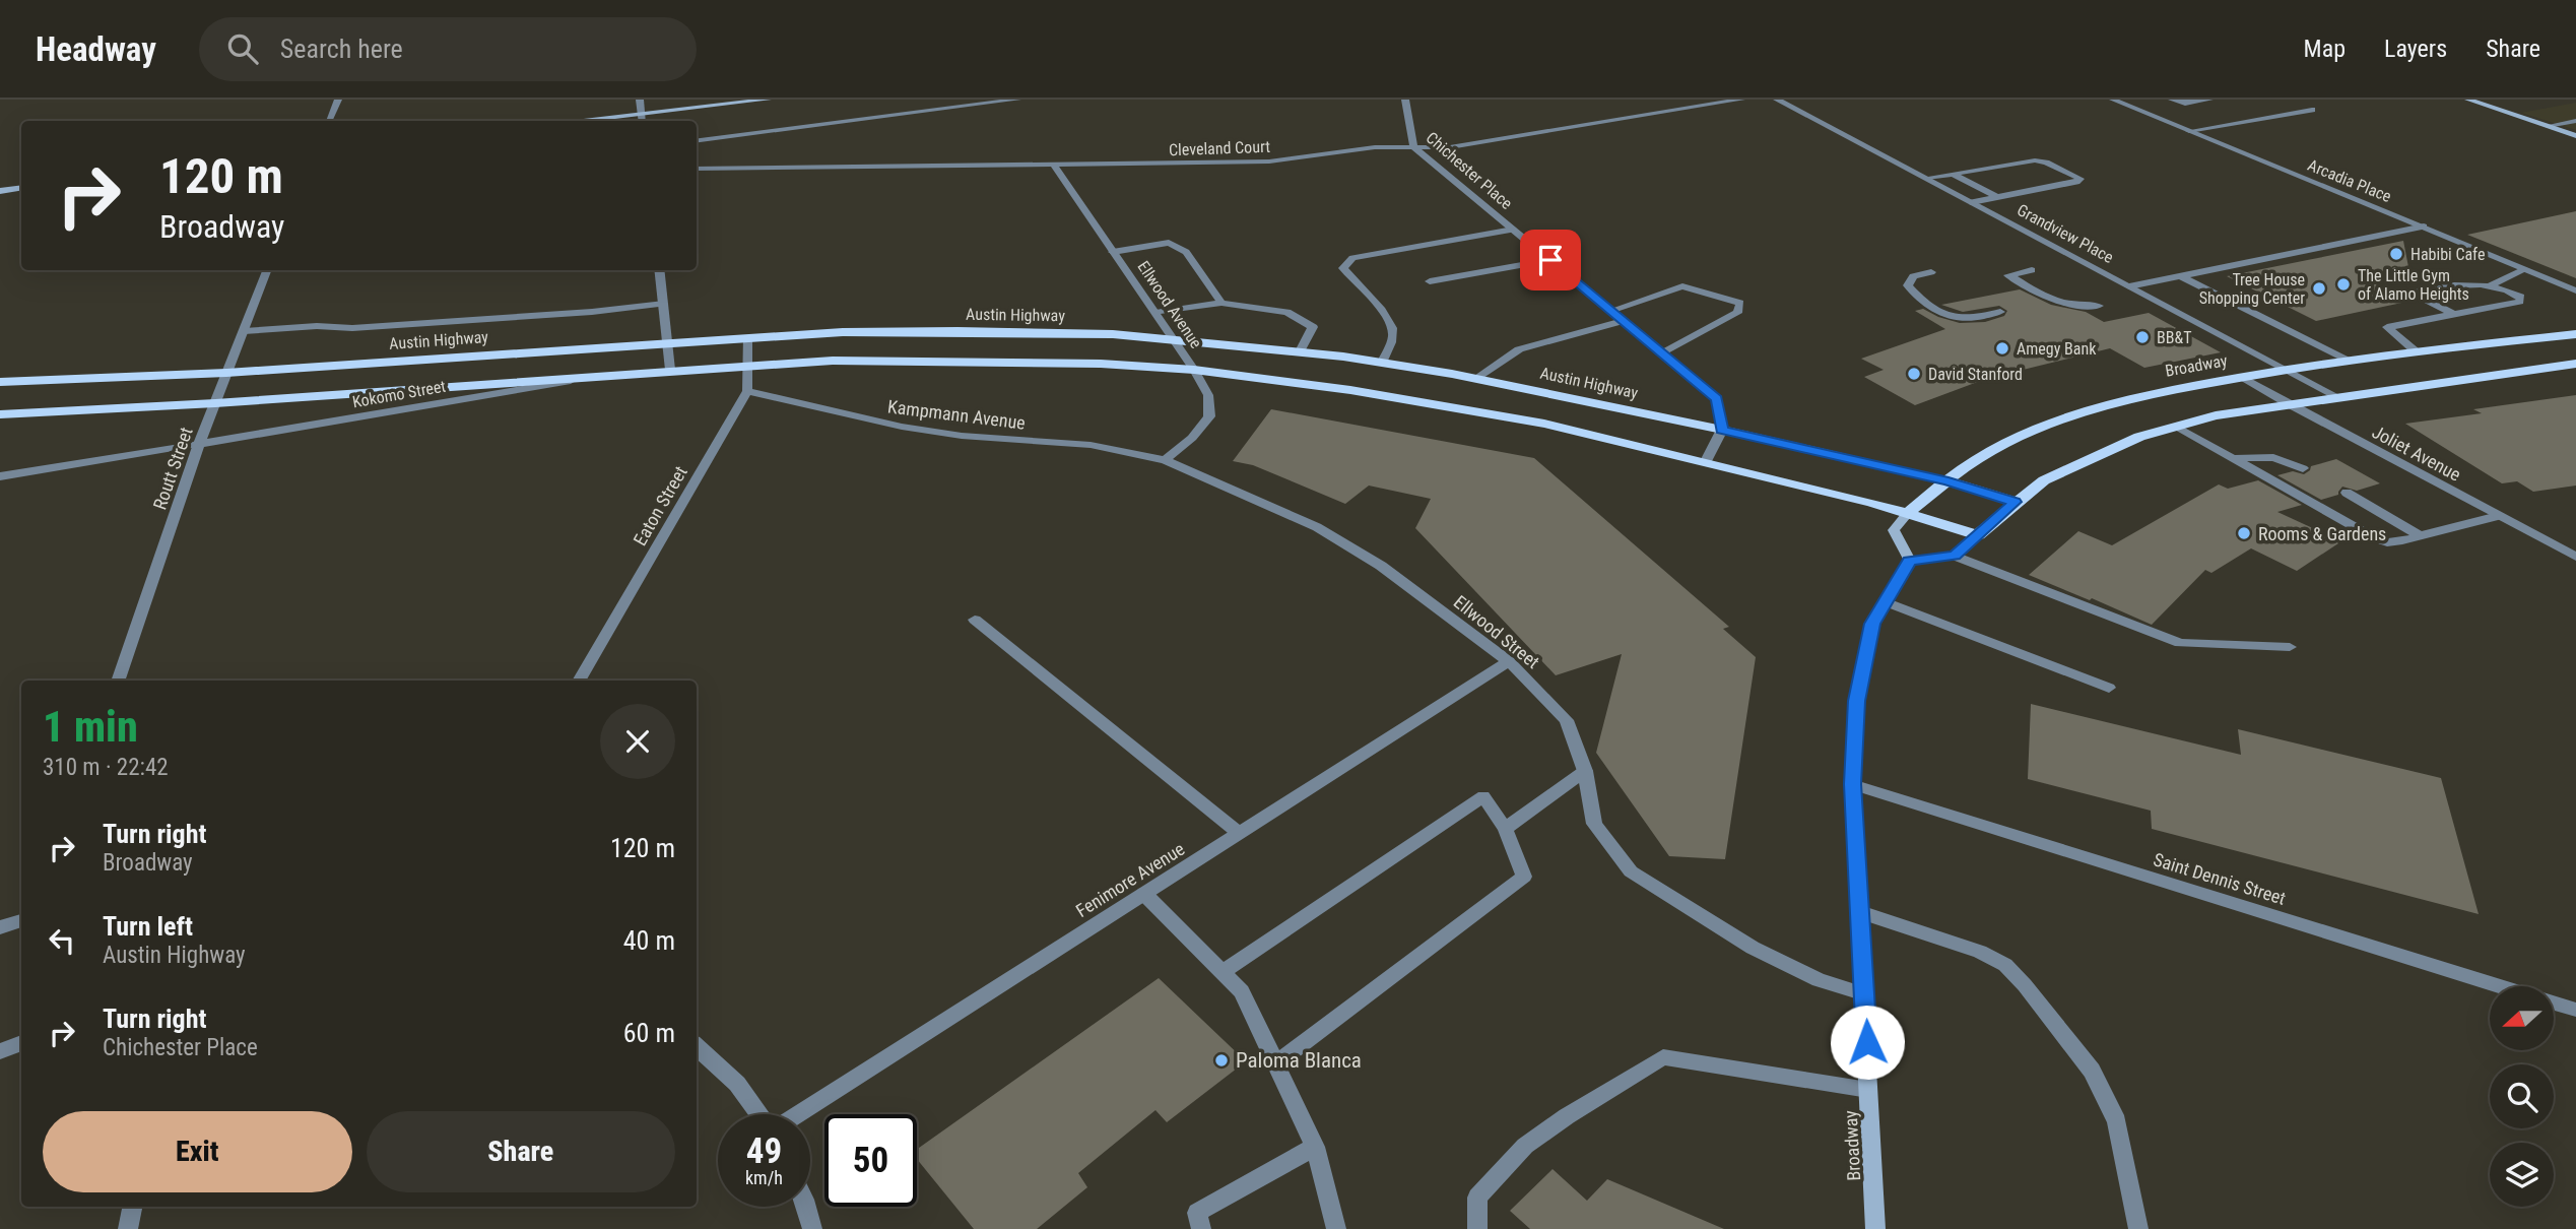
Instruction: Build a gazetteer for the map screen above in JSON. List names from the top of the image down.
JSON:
{
  "streets": {
    "main road": ["Austin Highway", "Broadway"],
    "street": [
      "Cleveland Court",
      "Chichester Place",
      "Arcadia Place",
      "Grandview Place",
      "Ellwood Avenue",
      "Kokomo Street",
      "Kampmann Avenue",
      "Joliet Avenue",
      "Routt Street",
      "Eaton Street",
      "Ellwood Street",
      "Saint Dennis Street",
      "Fenimore Avenue"
    ]
  },
  "crossings": [
    ["Cleveland Court", "Chichester Place"],
    ["Cleveland Court", "Ellwood Avenue"],
    ["Chichester Place", "Austin Highway"],
    ["Grandview Place", "Broadway"],
    ["Ellwood Avenue", "Austin Highway"],
    ["Ellwood Avenue", "Kampmann Avenue"],
    ["Ellwood Avenue", "Ellwood Street"],
    ["Austin Highway", "Broadway"],
    ["Austin Highway", "Routt Street"],
    ["Austin Highway", "Eaton Street"],
    ["Broadway", "Joliet Avenue"],
    ["Broadway", "Ellwood Street"],
    ["Broadway", "Saint Dennis Street"],
    ["Kokomo Street", "Routt Street"],
    ["Kampmann Avenue", "Eaton Street"],
    ["Kampmann Avenue", "Ellwood Street"],
    ["Ellwood Street", "Fenimore Avenue"]
  ],
  "places": [
    "Habibi Cafe",
    "The Little Gym of Alamo Heights",
    "Tree House Shopping Center",
    "BB&T",
    "Amegy Bank",
    "David Stanford",
    "Rooms & Gardens",
    "Paloma Blanca"
  ],
  "north": "left",
  "page": {
    "header": "Headway",
    "search": "Search here",
    "nav": ["Map", "Layers", "Share"],
    "turn": ["120 m", "Broadway"],
    "heading": ["1 min", "310 m · 22:42"],
    "list": [
      {
        "name": "Turn right",
        "note": "Broadway",
        "value": "120 m"
      },
      {
        "name": "Turn left",
        "note": "Austin Highway",
        "value": "40 m"
      },
      {
        "name": "Turn right",
        "note": "Chichester Place",
        "value": "60 m"
      }
    ],
    "buttons": ["Exit", "Share"],
    "speed": "49 km/h",
    "limit": "50"
  }
}
